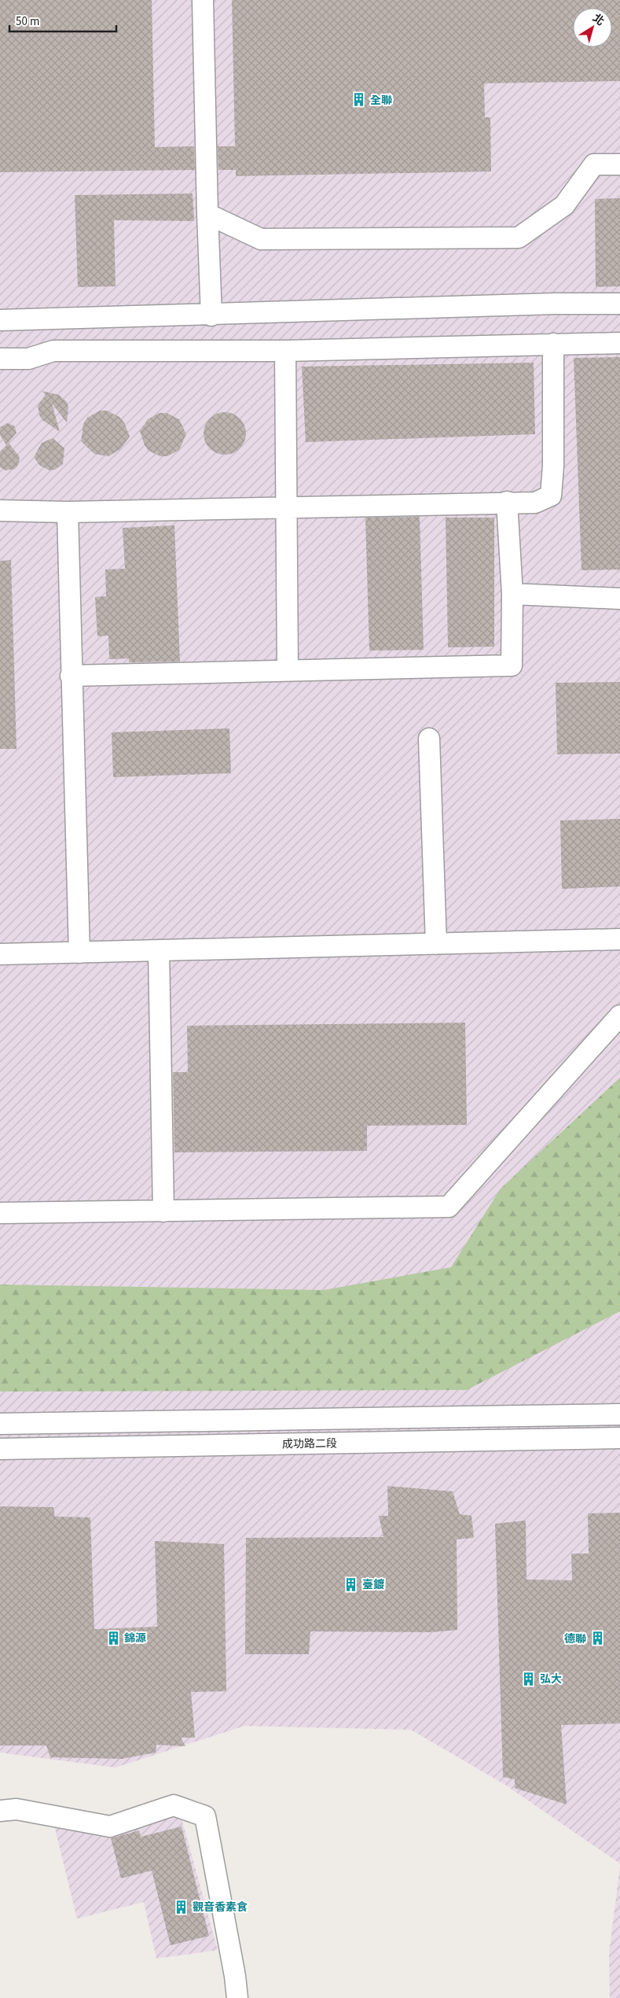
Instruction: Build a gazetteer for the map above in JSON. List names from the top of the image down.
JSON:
{
  "streets": {
    "street": ["成功路二段"]
  },
  "places": {
    "building": [
      "全聯",
      "臺鍍",
      "錦源",
      "德聯",
      "弘大",
      "觀音香素食"
    ]
  },
  "scale_bar": "50 m",
  "north": "top right"
}
